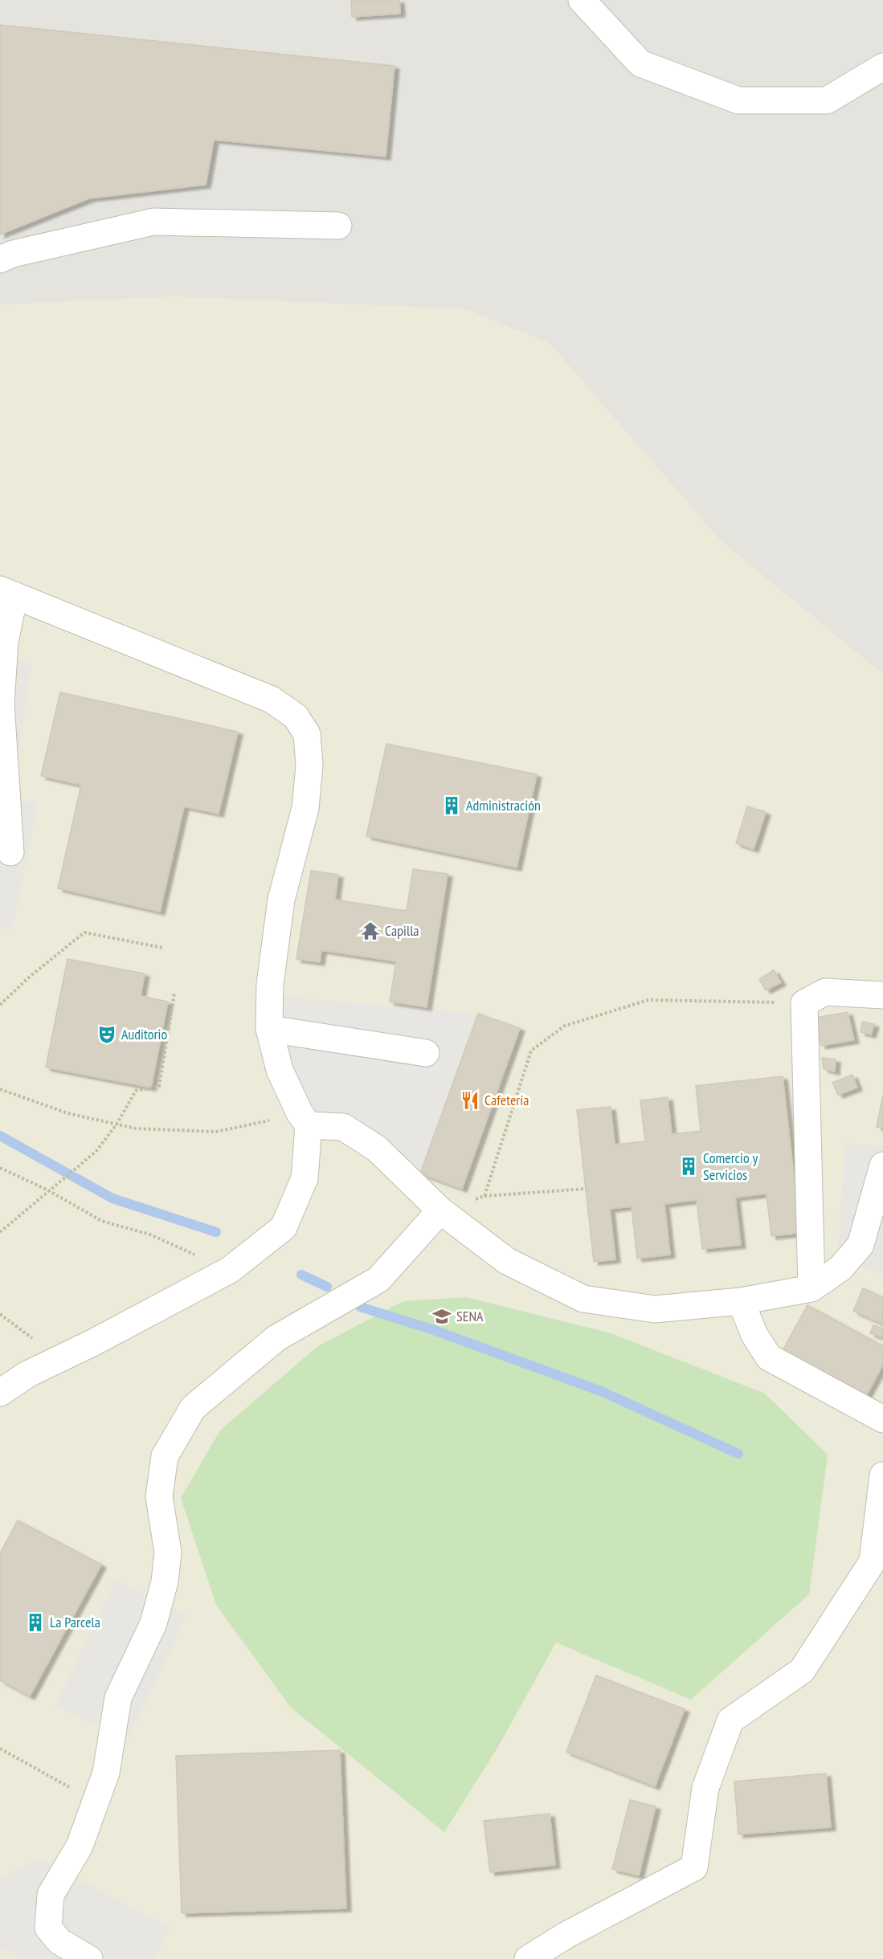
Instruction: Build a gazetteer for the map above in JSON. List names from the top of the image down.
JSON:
{
  "places": {
    "building": ["Administración", "Comercio y Servicios", "La Parcela"],
    "temple": ["Capilla"],
    "theatre": ["Auditorio"],
    "restaurant": ["Cafetería"],
    "school or university": ["SENA"]
  }
}
